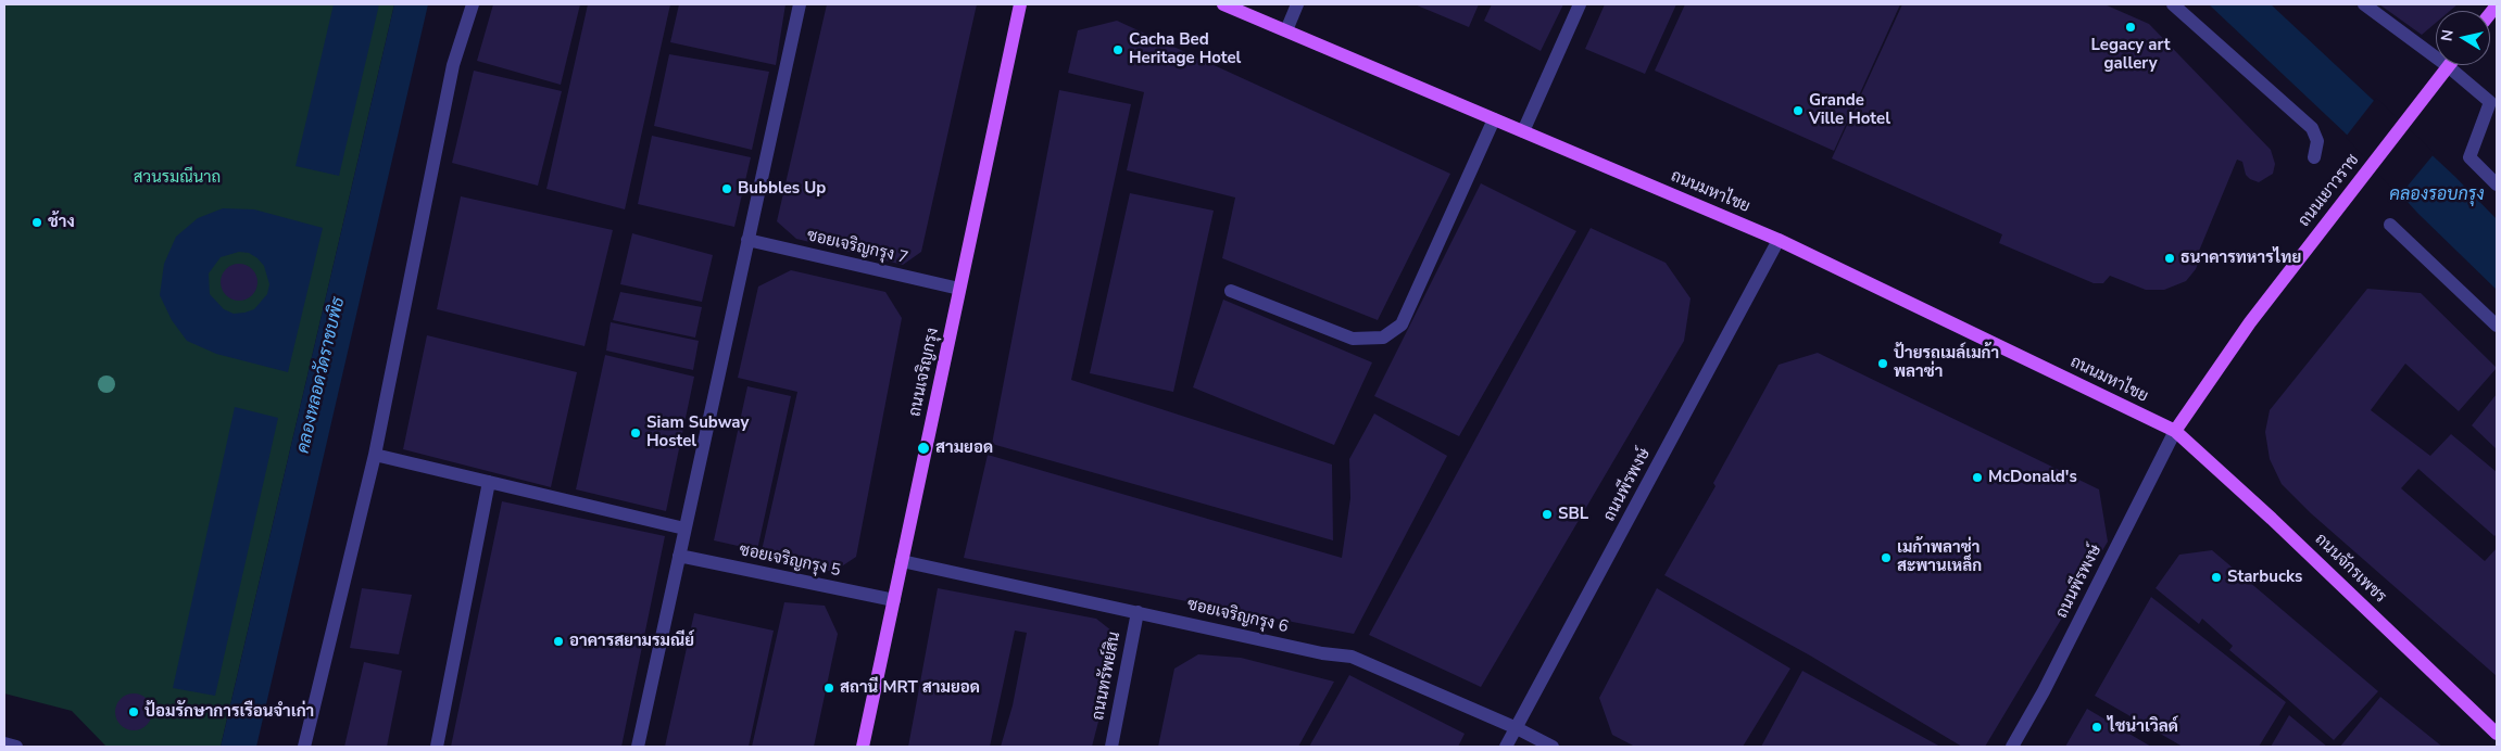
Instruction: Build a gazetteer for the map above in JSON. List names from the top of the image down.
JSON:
{
  "streets": {
    "main road": [
      "ถนนเยาวราช",
      "ถนนมหาไชย",
      "ถนนเจริญกรุง",
      "ถนนจักรเพชร"
    ],
    "street": [
      "ซอยเจริญกรุง 7",
      "ถนนพีรพงษ์",
      "ซอยเจริญกรุง 5",
      "ซอยเจริญกรุง 6",
      "ถนนทรัพย์สิน"
    ]
  },
  "crossings": [
    ["ถนนเยาวราช", "ถนนมหาไชย"],
    ["ถนนเยาวราช", "ถนนพีรพงษ์"],
    ["ถนนเยาวราช", "ถนนจักรเพชร"],
    ["ถนนมหาไชย", "ถนนพีรพงษ์"],
    ["ถนนมหาไชย", "ถนนจักรเพชร"],
    ["ซอยเจริญกรุง 7", "ถนนเจริญกรุง"],
    ["ถนนเจริญกรุง", "ซอยเจริญกรุง 5"],
    ["ถนนเจริญกรุง", "ซอยเจริญกรุง 6"],
    ["ถนนพีรพงษ์", "ถนนจักรเพชร"],
    ["ถนนพีรพงษ์", "ซอยเจริญกรุง 6"],
    ["ซอยเจริญกรุง 6", "ถนนทรัพย์สิน"]
  ],
  "water": ["คลองรอบกรุง", "คลองหลอดวัดราชบพิธ"],
  "parks": ["สวนรมณีนาถ"],
  "places": [
    "Legacy art gallery",
    "Cacha Bed Heritage Hotel",
    "Grande Ville Hotel",
    "Bubbles Up",
    "ช้าง",
    "ธนาคารทหารไทย",
    "ป้ายรถเมล์เมก้า พลาซ่า",
    "Siam Subway Hostel",
    "สามยอด",
    "McDonald's",
    "SBL",
    "เมก้าพลาซ่า สะพานเหล็ก",
    "Starbucks",
    "อาคารสยามรมณีย์",
    "สถานี MRT สามยอด",
    "ป้อมรักษาการเรือนจำเก่า",
    "ไชน่าเวิลด์"
  ],
  "north": "left"
}
